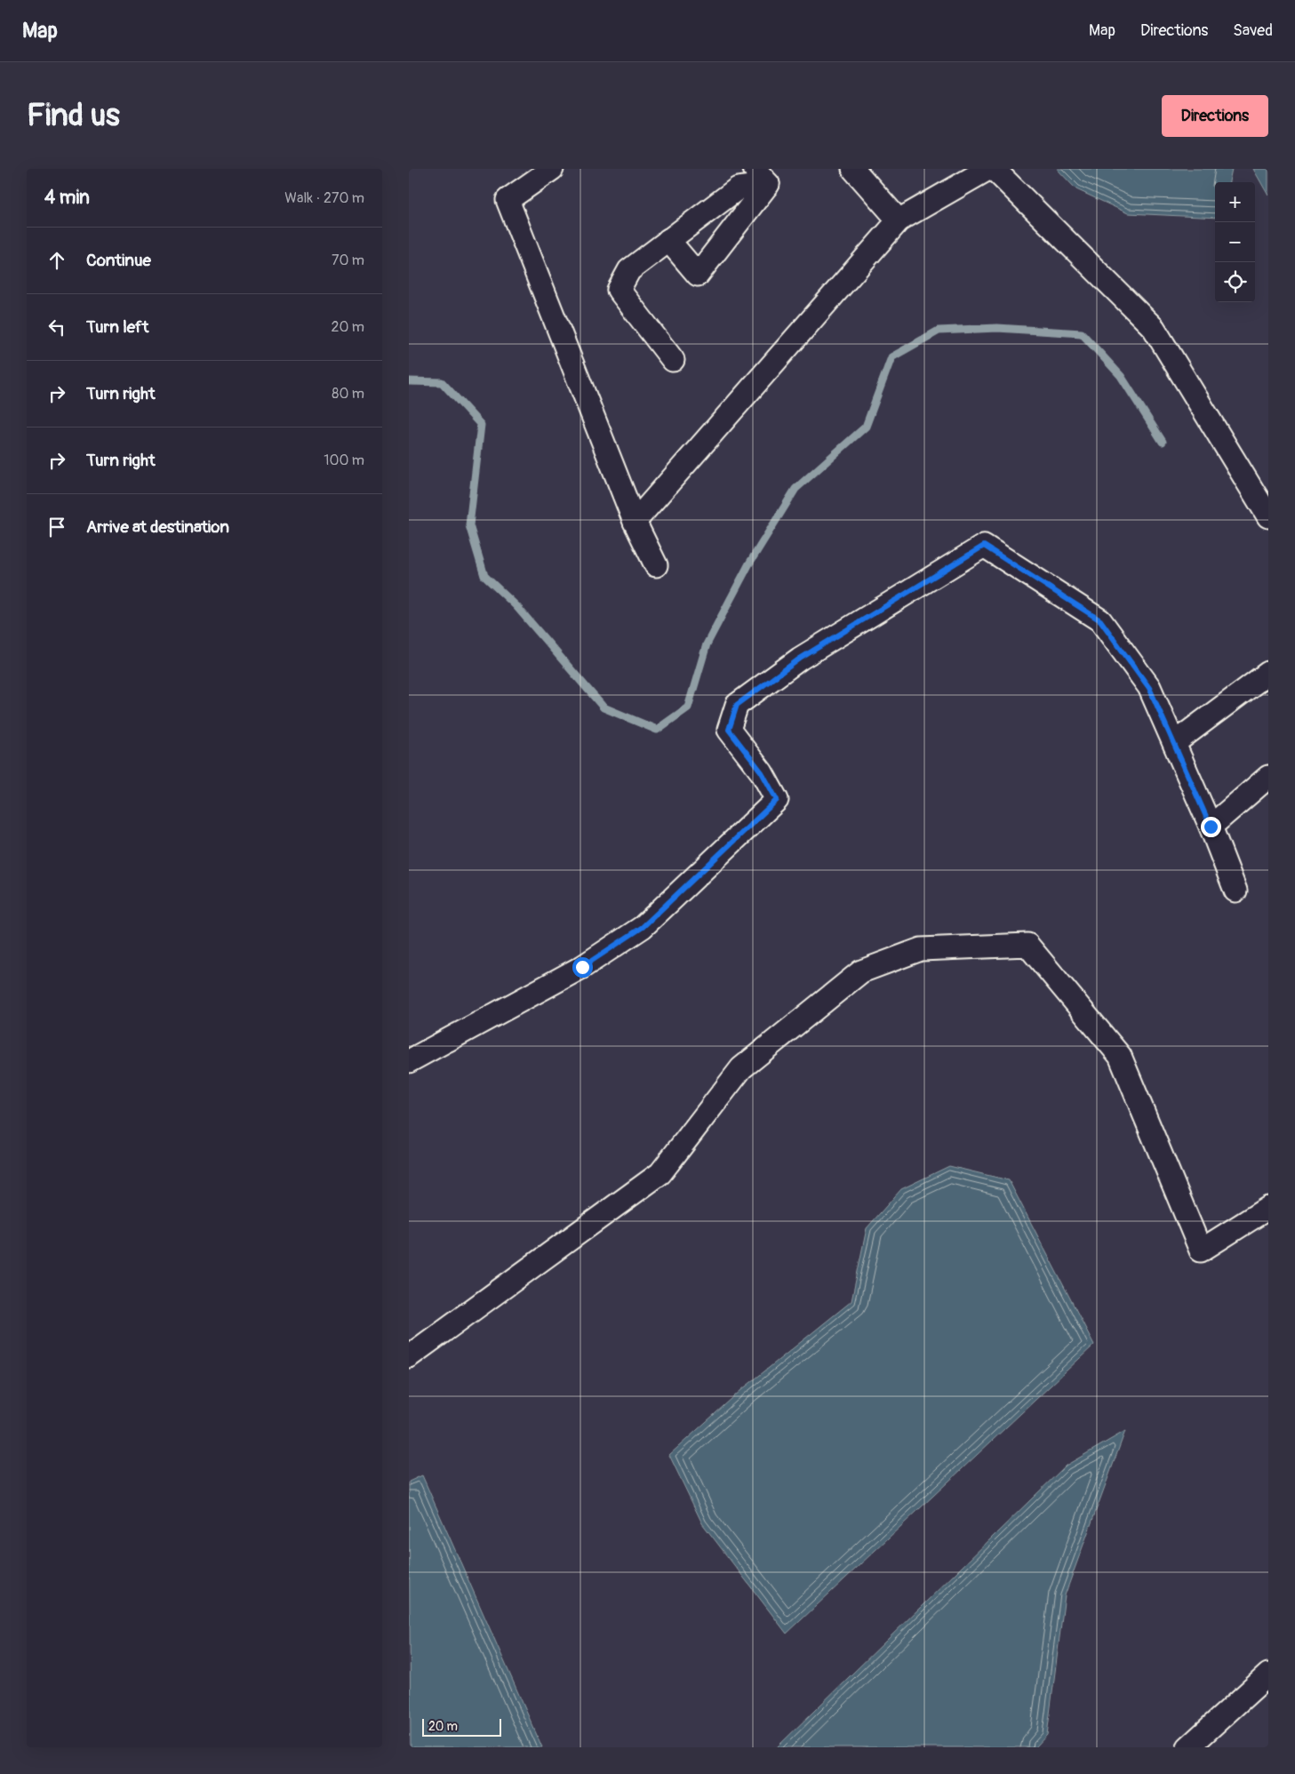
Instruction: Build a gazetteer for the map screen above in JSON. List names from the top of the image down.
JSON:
{
  "scale_bar": "20 m",
  "page": {
    "header": "Map",
    "nav": ["Map", "Directions", "Saved"],
    "buttons": "Directions",
    "title": "Find us",
    "heading": ["4 min", "Walk · 270 m"],
    "map_buttons": ["+", "−"],
    "list": [
      ["Continue", "70 m"],
      ["Turn left", "20 m"],
      ["Turn right", "80 m"],
      ["Turn right", "100 m"],
      "Arrive at destination"
    ],
    "scale": "20 m"
  }
}
